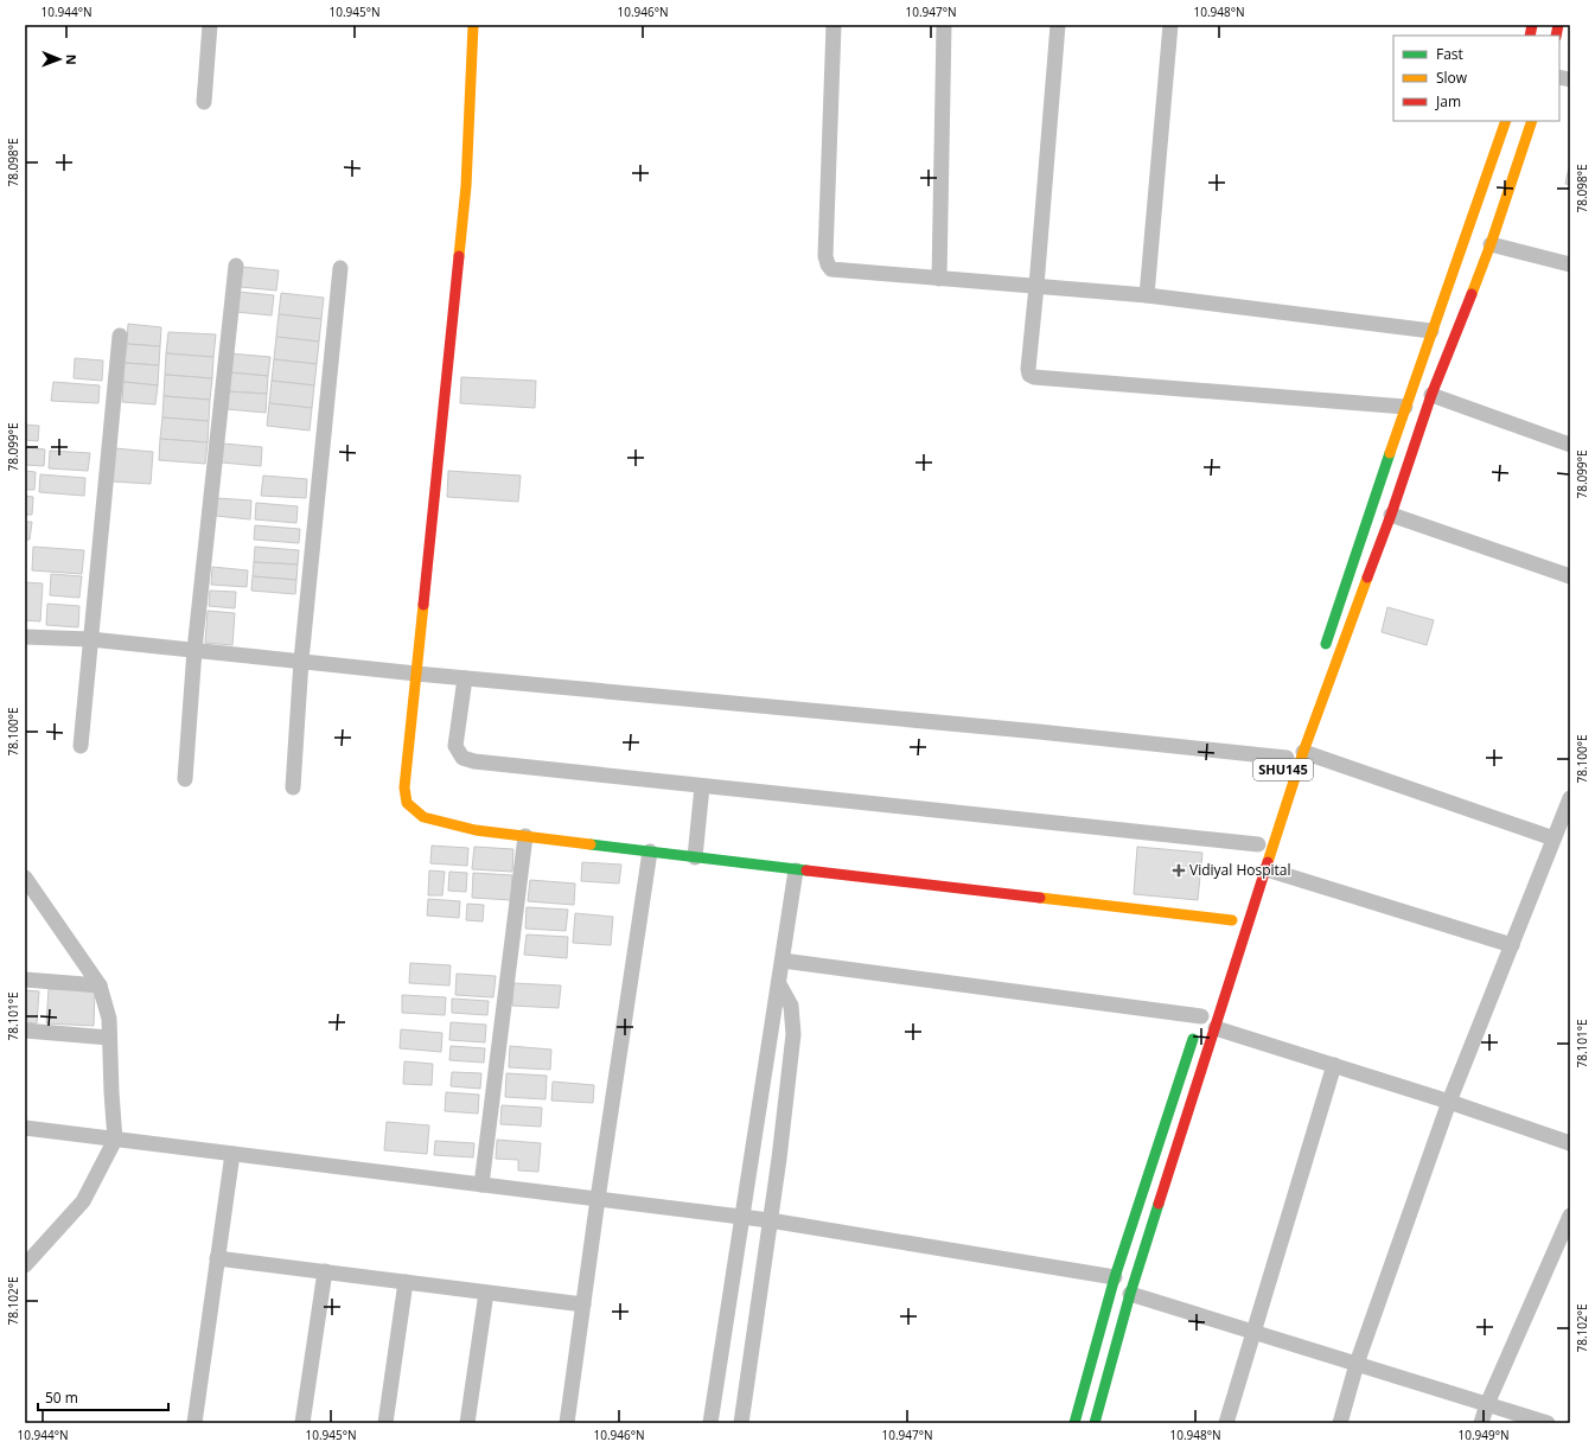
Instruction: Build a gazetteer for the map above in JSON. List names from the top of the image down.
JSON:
{
  "places": {
    "health": ["Vidiyal Hospital"]
  },
  "legend": ["Fast", "Slow", "Jam"],
  "scale_bar": "50 m",
  "north": "right",
  "coordinates": [
    "10.944°N",
    "10.945°N",
    "10.946°N",
    "10.947°N",
    "10.948°N",
    "78.098°E",
    "78.099°E",
    "78.100°E",
    "78.101°E",
    "78.102°E",
    "10.949°N"
  ]
}
